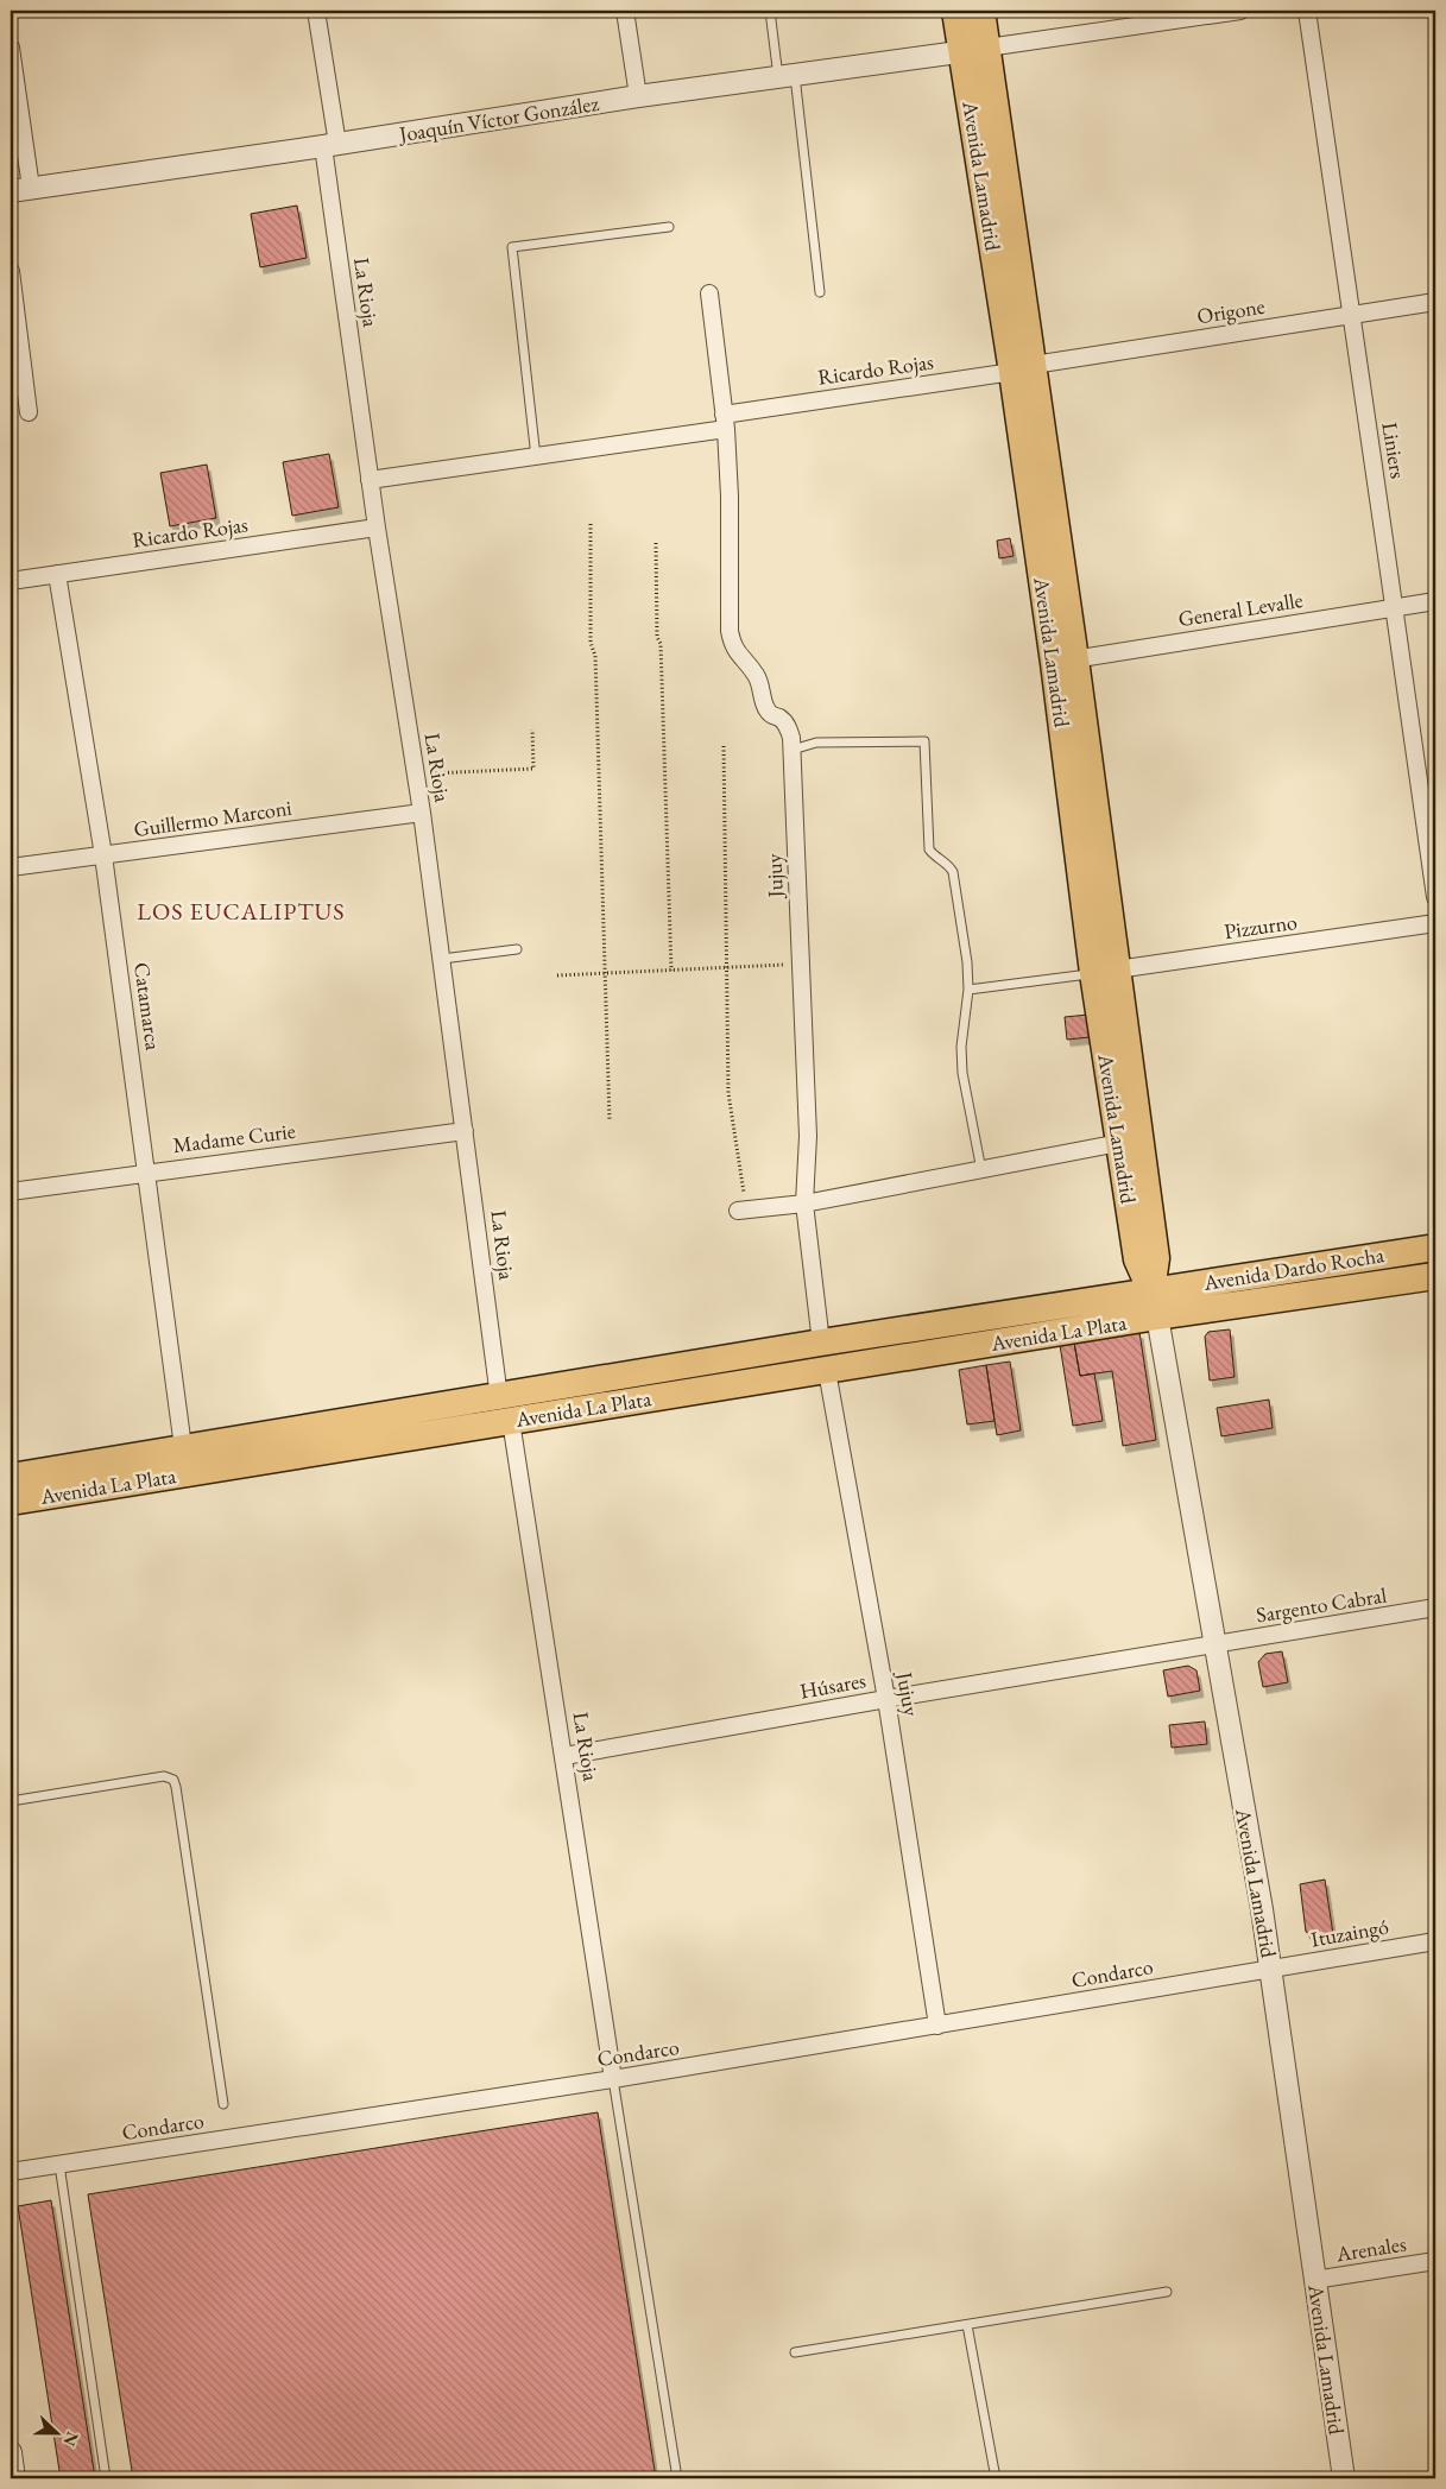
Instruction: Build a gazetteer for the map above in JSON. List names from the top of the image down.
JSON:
{
  "streets": {
    "main road": ["Avenida Lamadrid", "Avenida Dardo Rocha", "Avenida La Plata"],
    "street": [
      "Joaquín Víctor González",
      "La Rioja",
      "Origone",
      "Ricardo Rojas",
      "Liniers",
      "General Levalle",
      "Guillermo Marconi",
      "Jujuy",
      "Pizzurno",
      "Catamarca",
      "Madame Curie",
      "Sargento Cabral",
      "Húsares",
      "Ituzaingó",
      "Condarco",
      "Arenales"
    ]
  },
  "crossings": [
    ["Joaquín Víctor González", "Avenida Lamadrid"],
    ["Joaquín Víctor González", "La Rioja"],
    ["Avenida Lamadrid", "Origone"],
    ["Avenida Lamadrid", "Ricardo Rojas"],
    ["Avenida Lamadrid", "General Levalle"],
    ["Avenida Lamadrid", "Pizzurno"],
    ["Avenida Lamadrid", "Avenida Dardo Rocha"],
    ["Avenida Lamadrid", "Avenida La Plata"],
    ["Avenida Lamadrid", "Sargento Cabral"],
    ["Avenida Lamadrid", "Húsares"],
    ["Avenida Lamadrid", "Ituzaingó"],
    ["Avenida Lamadrid", "Condarco"],
    ["Avenida Lamadrid", "Arenales"],
    ["La Rioja", "Ricardo Rojas"],
    ["La Rioja", "Guillermo Marconi"],
    ["La Rioja", "Madame Curie"],
    ["La Rioja", "Avenida La Plata"],
    ["La Rioja", "Húsares"],
    ["La Rioja", "Condarco"],
    ["Origone", "Ricardo Rojas"],
    ["Origone", "Liniers"],
    ["Ricardo Rojas", "Jujuy"],
    ["Ricardo Rojas", "Catamarca"],
    ["Liniers", "General Levalle"],
    ["Guillermo Marconi", "Catamarca"],
    ["Jujuy", "Avenida La Plata"],
    ["Jujuy", "Húsares"],
    ["Jujuy", "Condarco"],
    ["Catamarca", "Madame Curie"],
    ["Catamarca", "Avenida La Plata"],
    ["Avenida Dardo Rocha", "Avenida La Plata"],
    ["Sargento Cabral", "Húsares"],
    ["Ituzaingó", "Condarco"]
  ],
  "districts": ["LOS EUCALIPTUS"],
  "north": "right"
}
